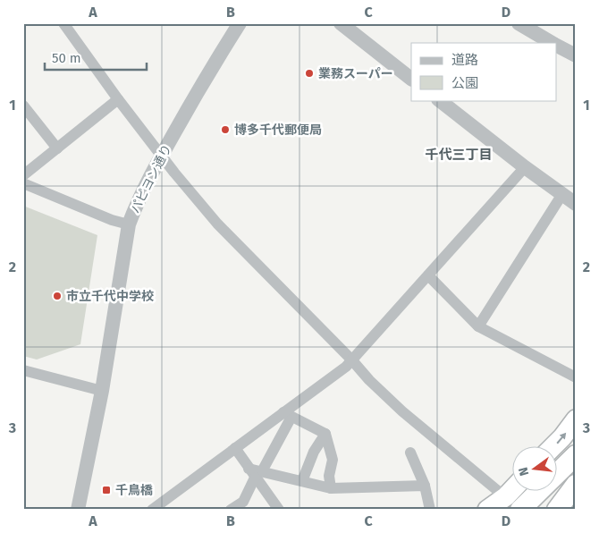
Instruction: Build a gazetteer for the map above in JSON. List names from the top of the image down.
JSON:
{
  "streets": {
    "street": ["パピヨン通り"]
  },
  "districts": ["千代三丁目"],
  "places": {
    "other": ["業務スーパー", "博多千代郵便局", "市立千代中学校"],
    "transit": ["千鳥橋"]
  },
  "legend": ["道路", "公園"],
  "scale_bar": "50 m",
  "north": "left",
  "grid": {
    "columns": [
      "A",
      "B",
      "C",
      "D"
    ],
    "rows": ["1", "2", "3"]
  }
}
